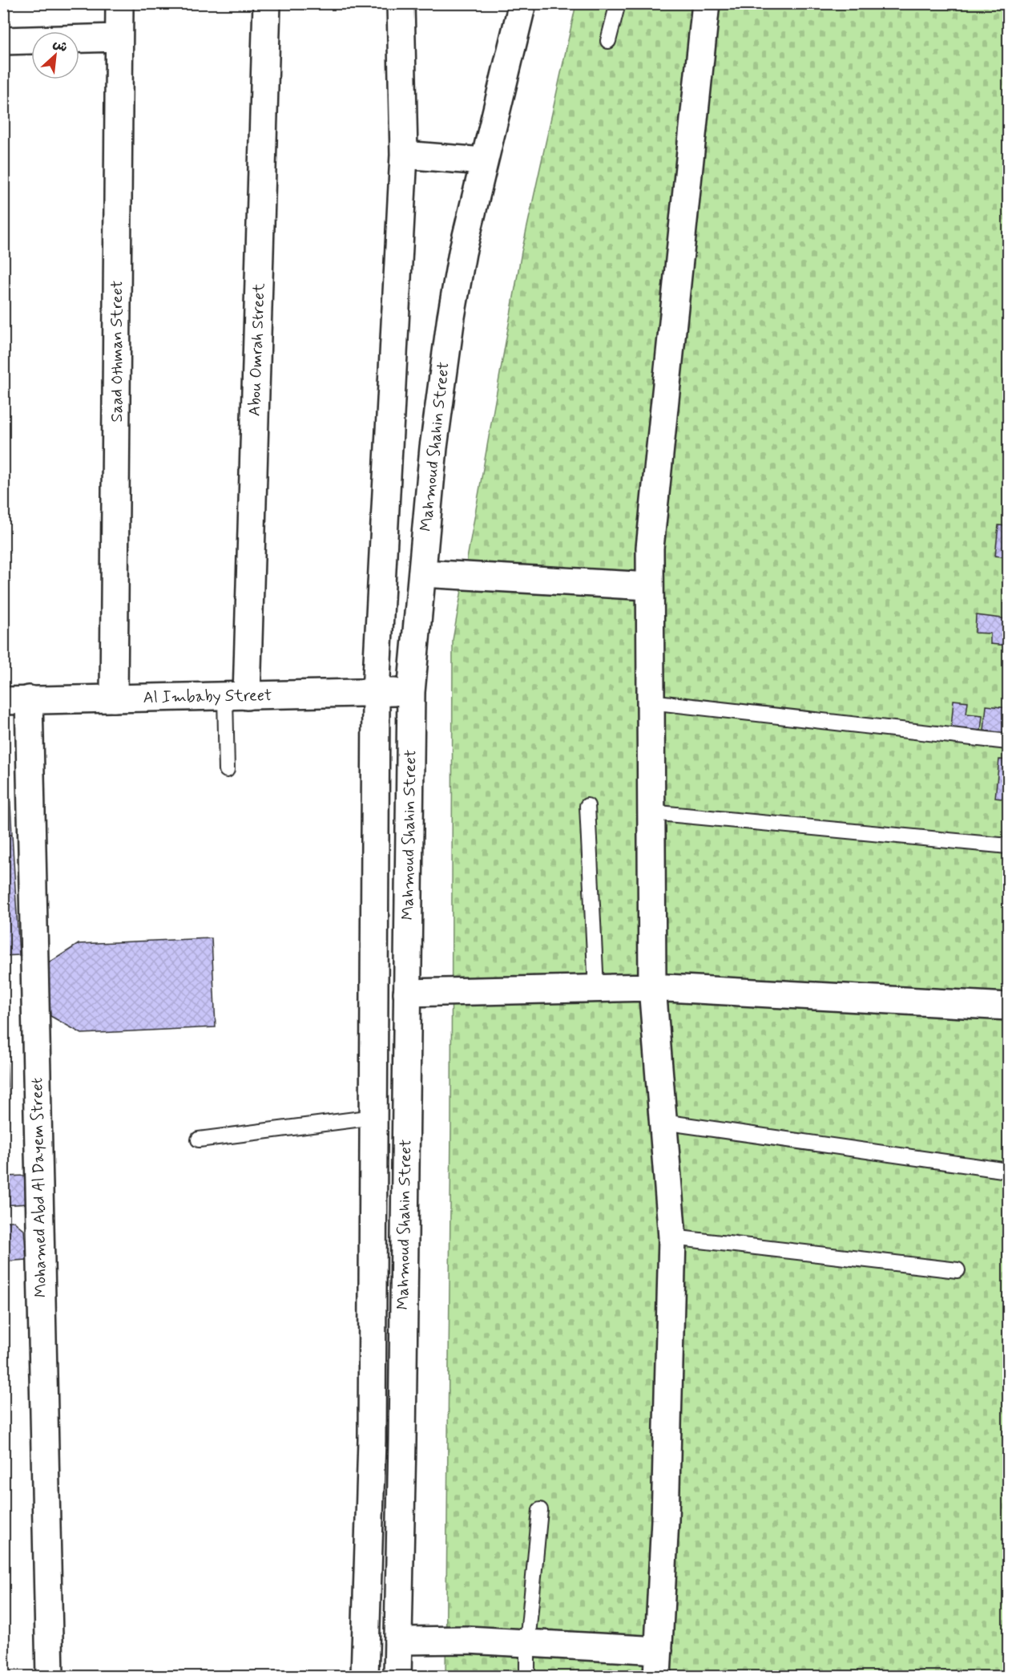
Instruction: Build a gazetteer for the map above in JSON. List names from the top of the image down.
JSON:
{
  "streets": {
    "street": [
      "Abou Omrah Street",
      "Saad Othman Street",
      "Mahmoud Shahin Street",
      "Al Imbaby Street",
      "Mohamed Abd Al Dayem Street"
    ]
  },
  "crossings": [
    ["Abou Omrah Street", "Al Imbaby Street"],
    ["Saad Othman Street", "Al Imbaby Street"],
    ["Mahmoud Shahin Street", "Al Imbaby Street"],
    ["Al Imbaby Street", "Mohamed Abd Al Dayem Street"]
  ],
  "north": "top right"
}
